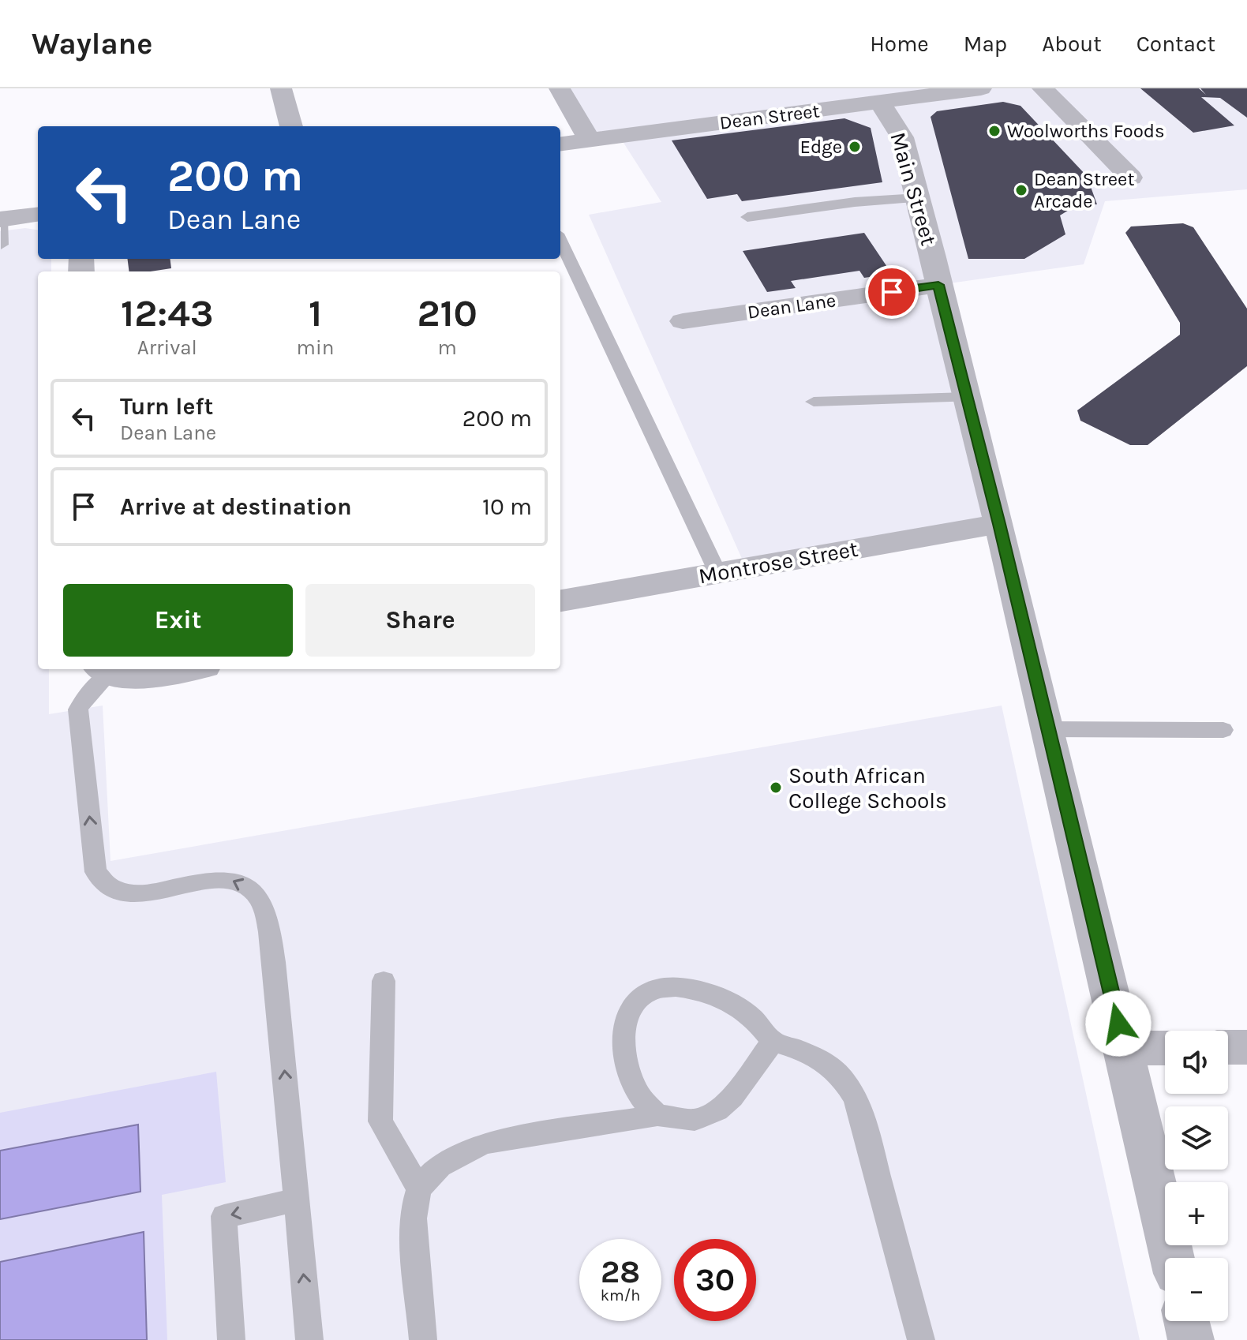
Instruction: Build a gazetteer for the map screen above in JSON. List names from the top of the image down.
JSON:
{
  "streets": {
    "street": [
      "Dean Street",
      "Main Street",
      "Dean Lane",
      "Montrose Street"
    ]
  },
  "crossings": [
    ["Dean Street", "Main Street"],
    ["Main Street", "Dean Lane"],
    ["Main Street", "Montrose Street"]
  ],
  "places": [
    "Woolworths Foods",
    "Edge",
    "Dean Street Arcade",
    "South African College Schools"
  ],
  "page": {
    "header": "Waylane",
    "nav": [
      "Home",
      "Map",
      "About",
      "Contact"
    ],
    "turn": ["200 m", "Dean Lane"],
    "eta": [
      "12:43",
      "Arrival",
      "1",
      "min",
      "210",
      "m"
    ],
    "list": [
      {
        "name": "Turn left",
        "note": "Dean Lane",
        "value": "200 m"
      },
      {
        "name": "Arrive at destination",
        "value": "10 m"
      }
    ],
    "buttons": ["Exit", "Share"],
    "map_buttons": ["+", "−"],
    "speed": "28 km/h",
    "limit": "30"
  }
}
